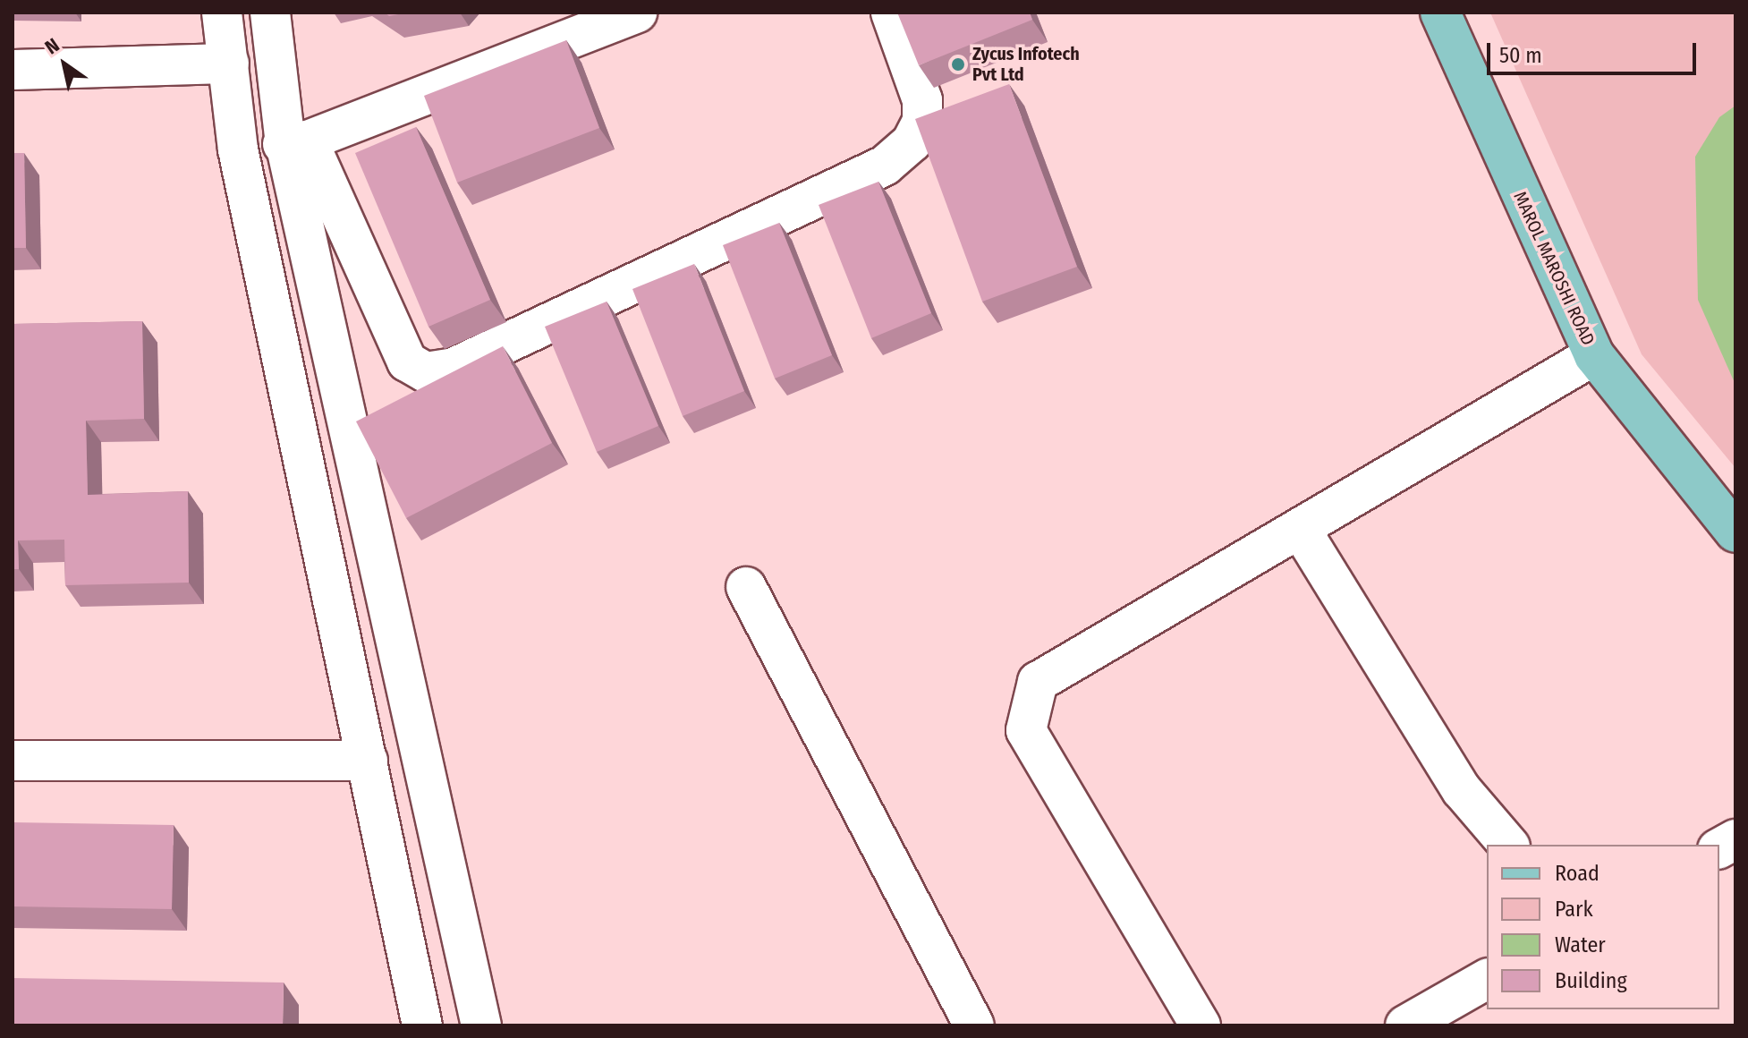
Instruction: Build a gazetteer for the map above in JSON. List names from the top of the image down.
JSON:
{
  "streets": {
    "main road": ["MAROL MAROSHI ROAD"]
  },
  "places": ["Zycus Infotech Pvt Ltd"],
  "legend": [
    "Road",
    "Park",
    "Water",
    "Building"
  ],
  "scale_bar": "50 m",
  "north": "top left"
}
